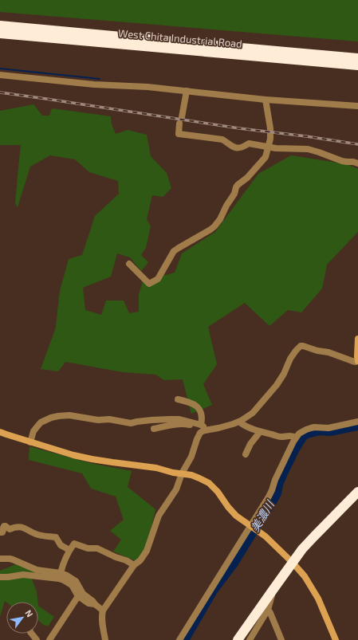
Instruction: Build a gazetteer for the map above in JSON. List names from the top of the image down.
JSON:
{
  "streets": {
    "highway": ["West Chita Industrial Road"]
  },
  "water": ["美濃川"],
  "north": "top right"
}
